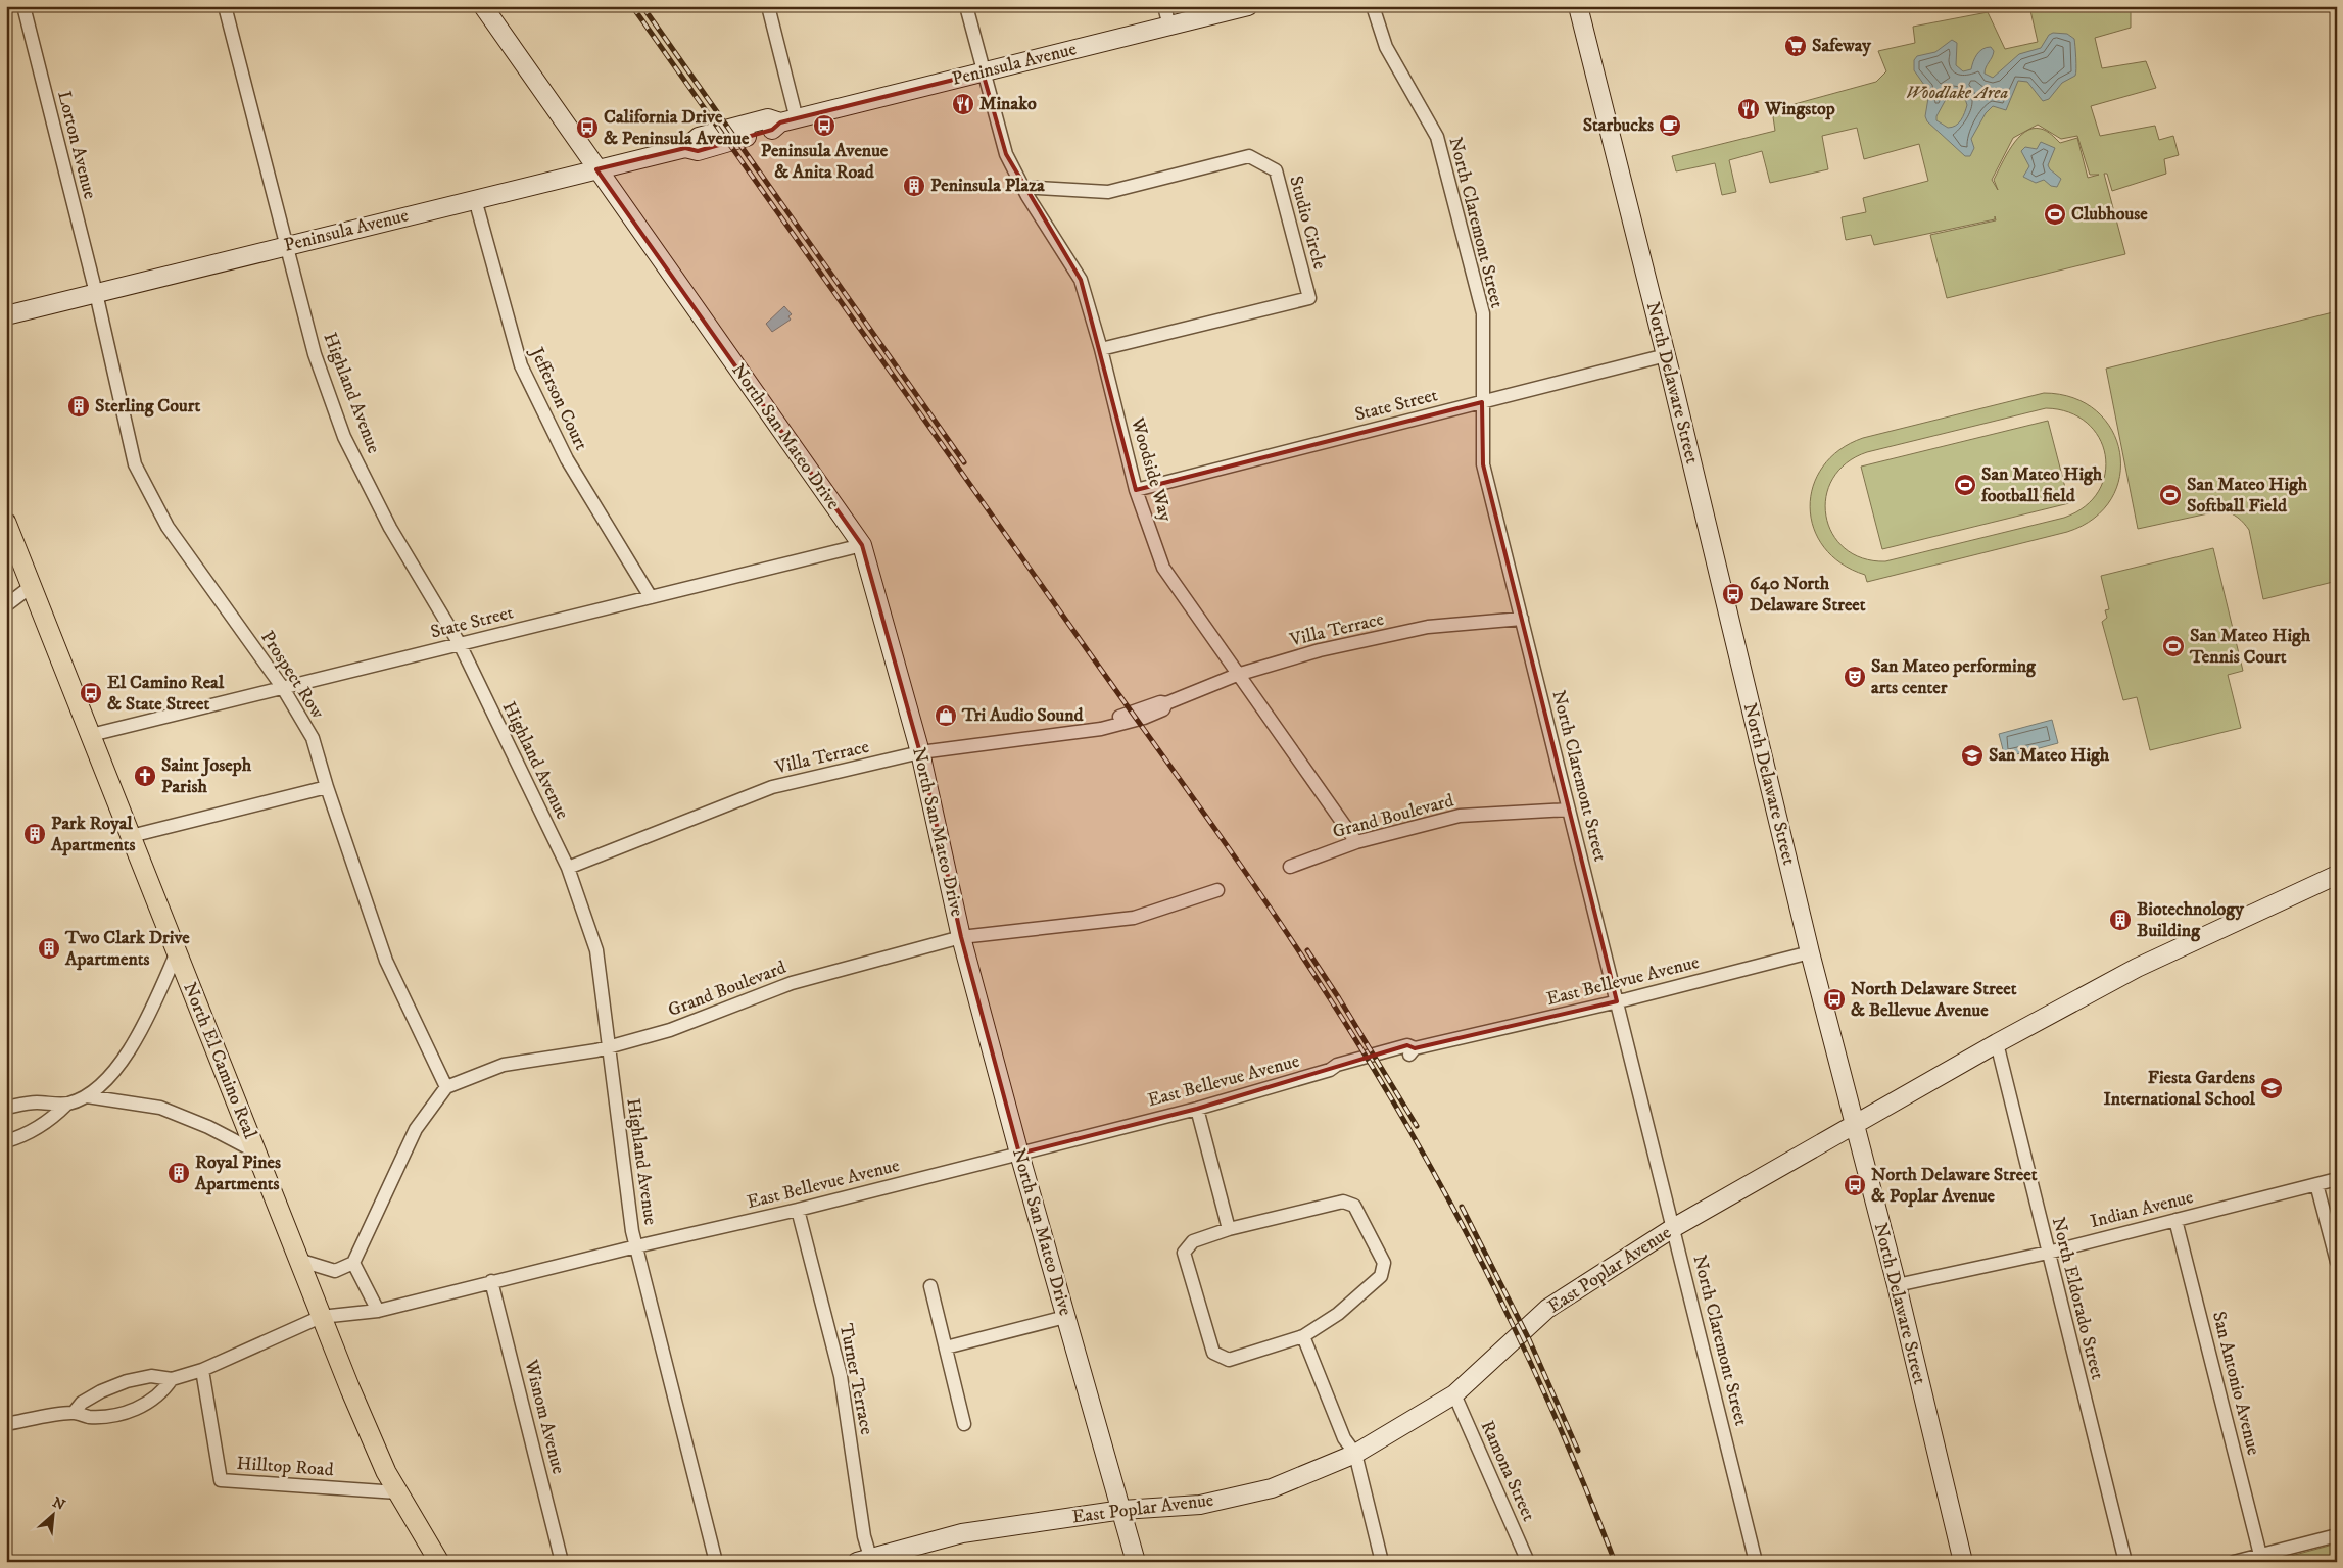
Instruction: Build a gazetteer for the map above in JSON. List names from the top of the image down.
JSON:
{
  "streets": {
    "main road": [
      "Peninsula Avenue",
      "North Delaware Street",
      "North San Mateo Drive",
      "North El Camino Real",
      "East Poplar Avenue"
    ],
    "street": [
      "Lorton Avenue",
      "Studio Circle",
      "North Claremont Street",
      "Highland Avenue",
      "Jefferson Court",
      "State Street",
      "Woodside Way",
      "Villa Terrace",
      "Prospect Row",
      "Grand Boulevard",
      "East Bellevue Avenue",
      "Indian Avenue",
      "North Eldorado Street",
      "Turner Terrace",
      "San Antonio Avenue",
      "Wisnom Avenue",
      "Hilltop Road",
      "Ramona Street"
    ]
  },
  "crossings": [
    ["Peninsula Avenue", "Lorton Avenue"],
    ["Peninsula Avenue", "Highland Avenue"],
    ["Peninsula Avenue", "Jefferson Court"],
    ["Peninsula Avenue", "North San Mateo Drive"],
    ["Peninsula Avenue", "Woodside Way"],
    ["Peninsula Avenue", "Prospect Row"],
    ["Lorton Avenue", "Prospect Row"],
    ["Studio Circle", "Woodside Way"],
    ["North Claremont Street", "State Street"],
    ["North Claremont Street", "Villa Terrace"],
    ["North Claremont Street", "Grand Boulevard"],
    ["North Claremont Street", "East Bellevue Avenue"],
    ["North Claremont Street", "East Poplar Avenue"],
    ["North Delaware Street", "State Street"],
    ["North Delaware Street", "East Bellevue Avenue"],
    ["North Delaware Street", "Indian Avenue"],
    ["North Delaware Street", "East Poplar Avenue"],
    ["Highland Avenue", "State Street"],
    ["Highland Avenue", "Villa Terrace"],
    ["Highland Avenue", "Grand Boulevard"],
    ["Highland Avenue", "East Bellevue Avenue"],
    ["Jefferson Court", "State Street"],
    ["State Street", "North San Mateo Drive"],
    ["State Street", "Woodside Way"],
    ["State Street", "Prospect Row"],
    ["State Street", "North El Camino Real"],
    ["North San Mateo Drive", "Villa Terrace"],
    ["North San Mateo Drive", "Grand Boulevard"],
    ["North San Mateo Drive", "East Bellevue Avenue"],
    ["North San Mateo Drive", "East Poplar Avenue"],
    ["Woodside Way", "Villa Terrace"],
    ["Woodside Way", "Grand Boulevard"],
    ["Prospect Row", "Grand Boulevard"],
    ["East Bellevue Avenue", "North El Camino Real"],
    ["East Bellevue Avenue", "Turner Terrace"],
    ["East Bellevue Avenue", "Wisnom Avenue"],
    ["East Bellevue Avenue", "Hilltop Road"],
    ["North El Camino Real", "Hilltop Road"],
    ["Indian Avenue", "North Eldorado Street"],
    ["Indian Avenue", "San Antonio Avenue"],
    ["East Poplar Avenue", "North Eldorado Street"],
    ["East Poplar Avenue", "Turner Terrace"],
    ["East Poplar Avenue", "Ramona Street"]
  ],
  "parks": ["Woodlake Area"],
  "places": {
    "supermarket": ["Safeway"],
    "restaurant": ["Minako", "Wingstop"],
    "bus stop": [
      "Peninsula Avenue & Anita Road",
      "California Drive & Peninsula Avenue",
      "640 North Delaware Street",
      "El Camino Real & State Street",
      "North Delaware Street & Bellevue Avenue",
      "North Delaware Street & Poplar Avenue"
    ],
    "cafe": ["Starbucks"],
    "building": [
      "Peninsula Plaza",
      "Sterling Court",
      "Park Royal Apartments",
      "Biotechnology Building",
      "Two Clark Drive Apartments",
      "Royal Pines Apartments"
    ],
    "sports": [
      "Clubhouse",
      "San Mateo High football field",
      "San Mateo High Softball Field",
      "San Mateo High Tennis Court"
    ],
    "theatre": ["San Mateo performing arts center"],
    "shop": ["Tri Audio Sound"],
    "school or university": ["San Mateo High", "Fiesta Gardens International School"],
    "church": ["Saint Joseph Parish"]
  },
  "north": "top right"
}
